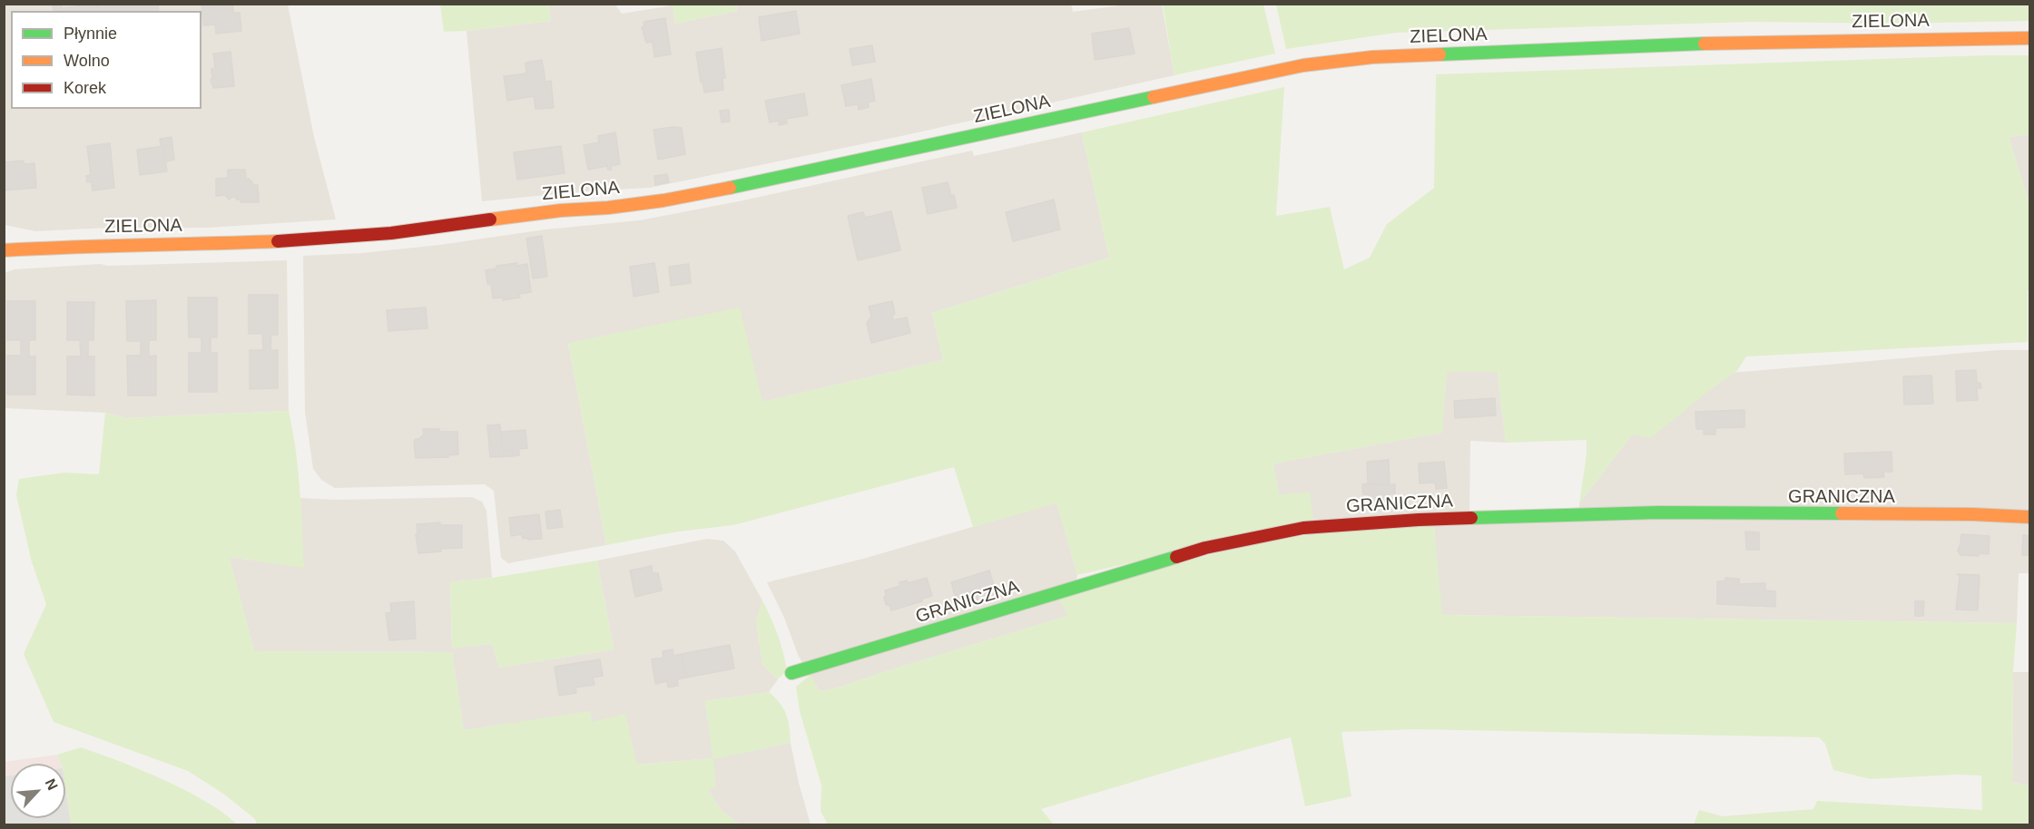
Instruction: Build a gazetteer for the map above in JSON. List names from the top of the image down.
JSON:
{
  "streets": {
    "street": ["ZIELONA", "GRANICZNA"]
  },
  "legend": ["Płynnie", "Wolno", "Korek"],
  "north": "top right"
}
